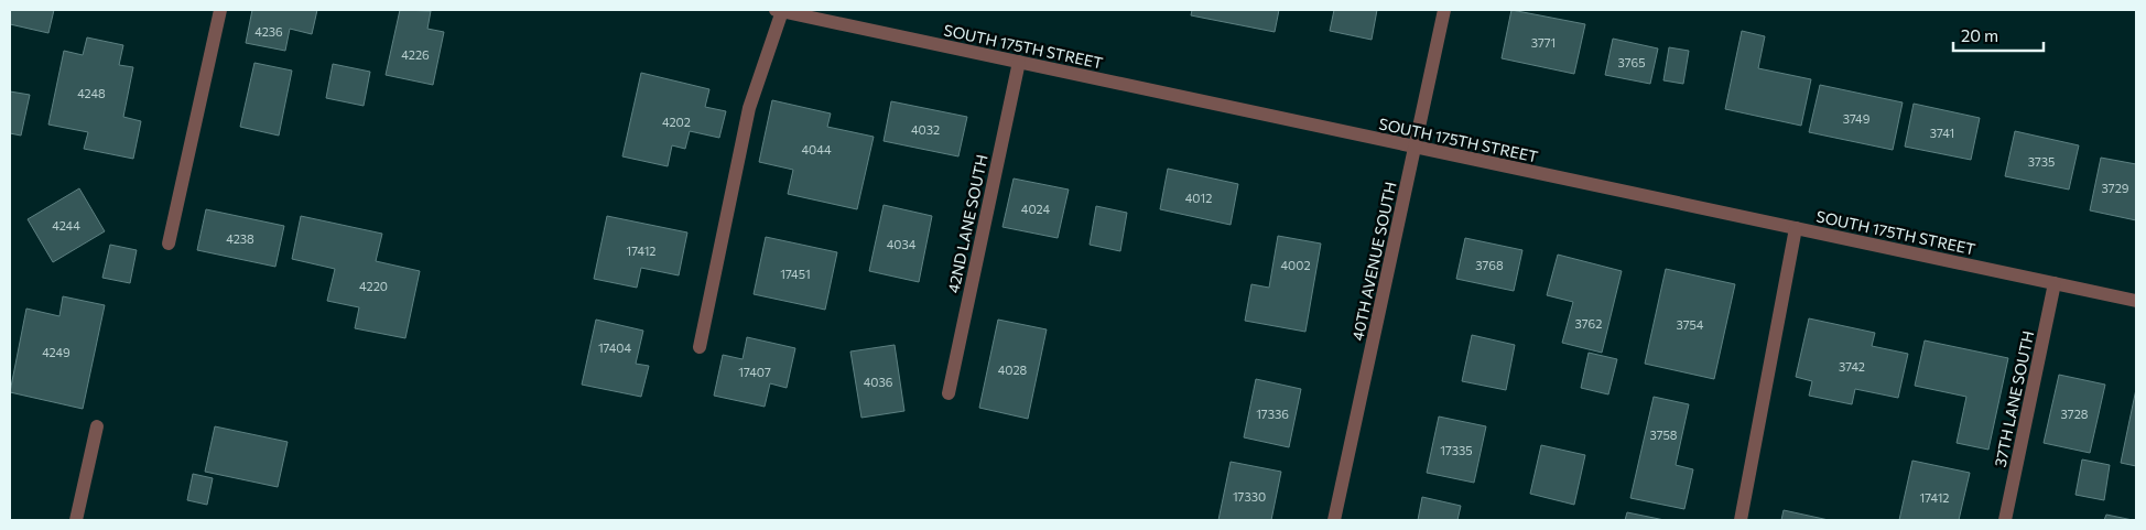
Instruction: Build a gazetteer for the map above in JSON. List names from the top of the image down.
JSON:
{
  "streets": {
    "street": [
      "SOUTH 175TH STREET",
      "42ND LANE SOUTH",
      "40TH AVENUE SOUTH",
      "37TH LANE SOUTH"
    ]
  },
  "crossings": [
    ["SOUTH 175TH STREET", "42ND LANE SOUTH"],
    ["SOUTH 175TH STREET", "40TH AVENUE SOUTH"],
    ["SOUTH 175TH STREET", "37TH LANE SOUTH"]
  ],
  "house_numbers": [
    "4236",
    "3771",
    "4226",
    "3765",
    "4248",
    "3749",
    "4202",
    "4032",
    "3741",
    "4044",
    "3735",
    "3729",
    "4012",
    "4024",
    "4244",
    "4238",
    "4034",
    "17412",
    "4002",
    "3768",
    "17451",
    "4220",
    "3762",
    "3754",
    "17404",
    "4249",
    "3742",
    "4028",
    "17407",
    "4036",
    "17336",
    "3728",
    "3758",
    "17335",
    "17330",
    "17412"
  ],
  "scale_bar": "20 m"
}
